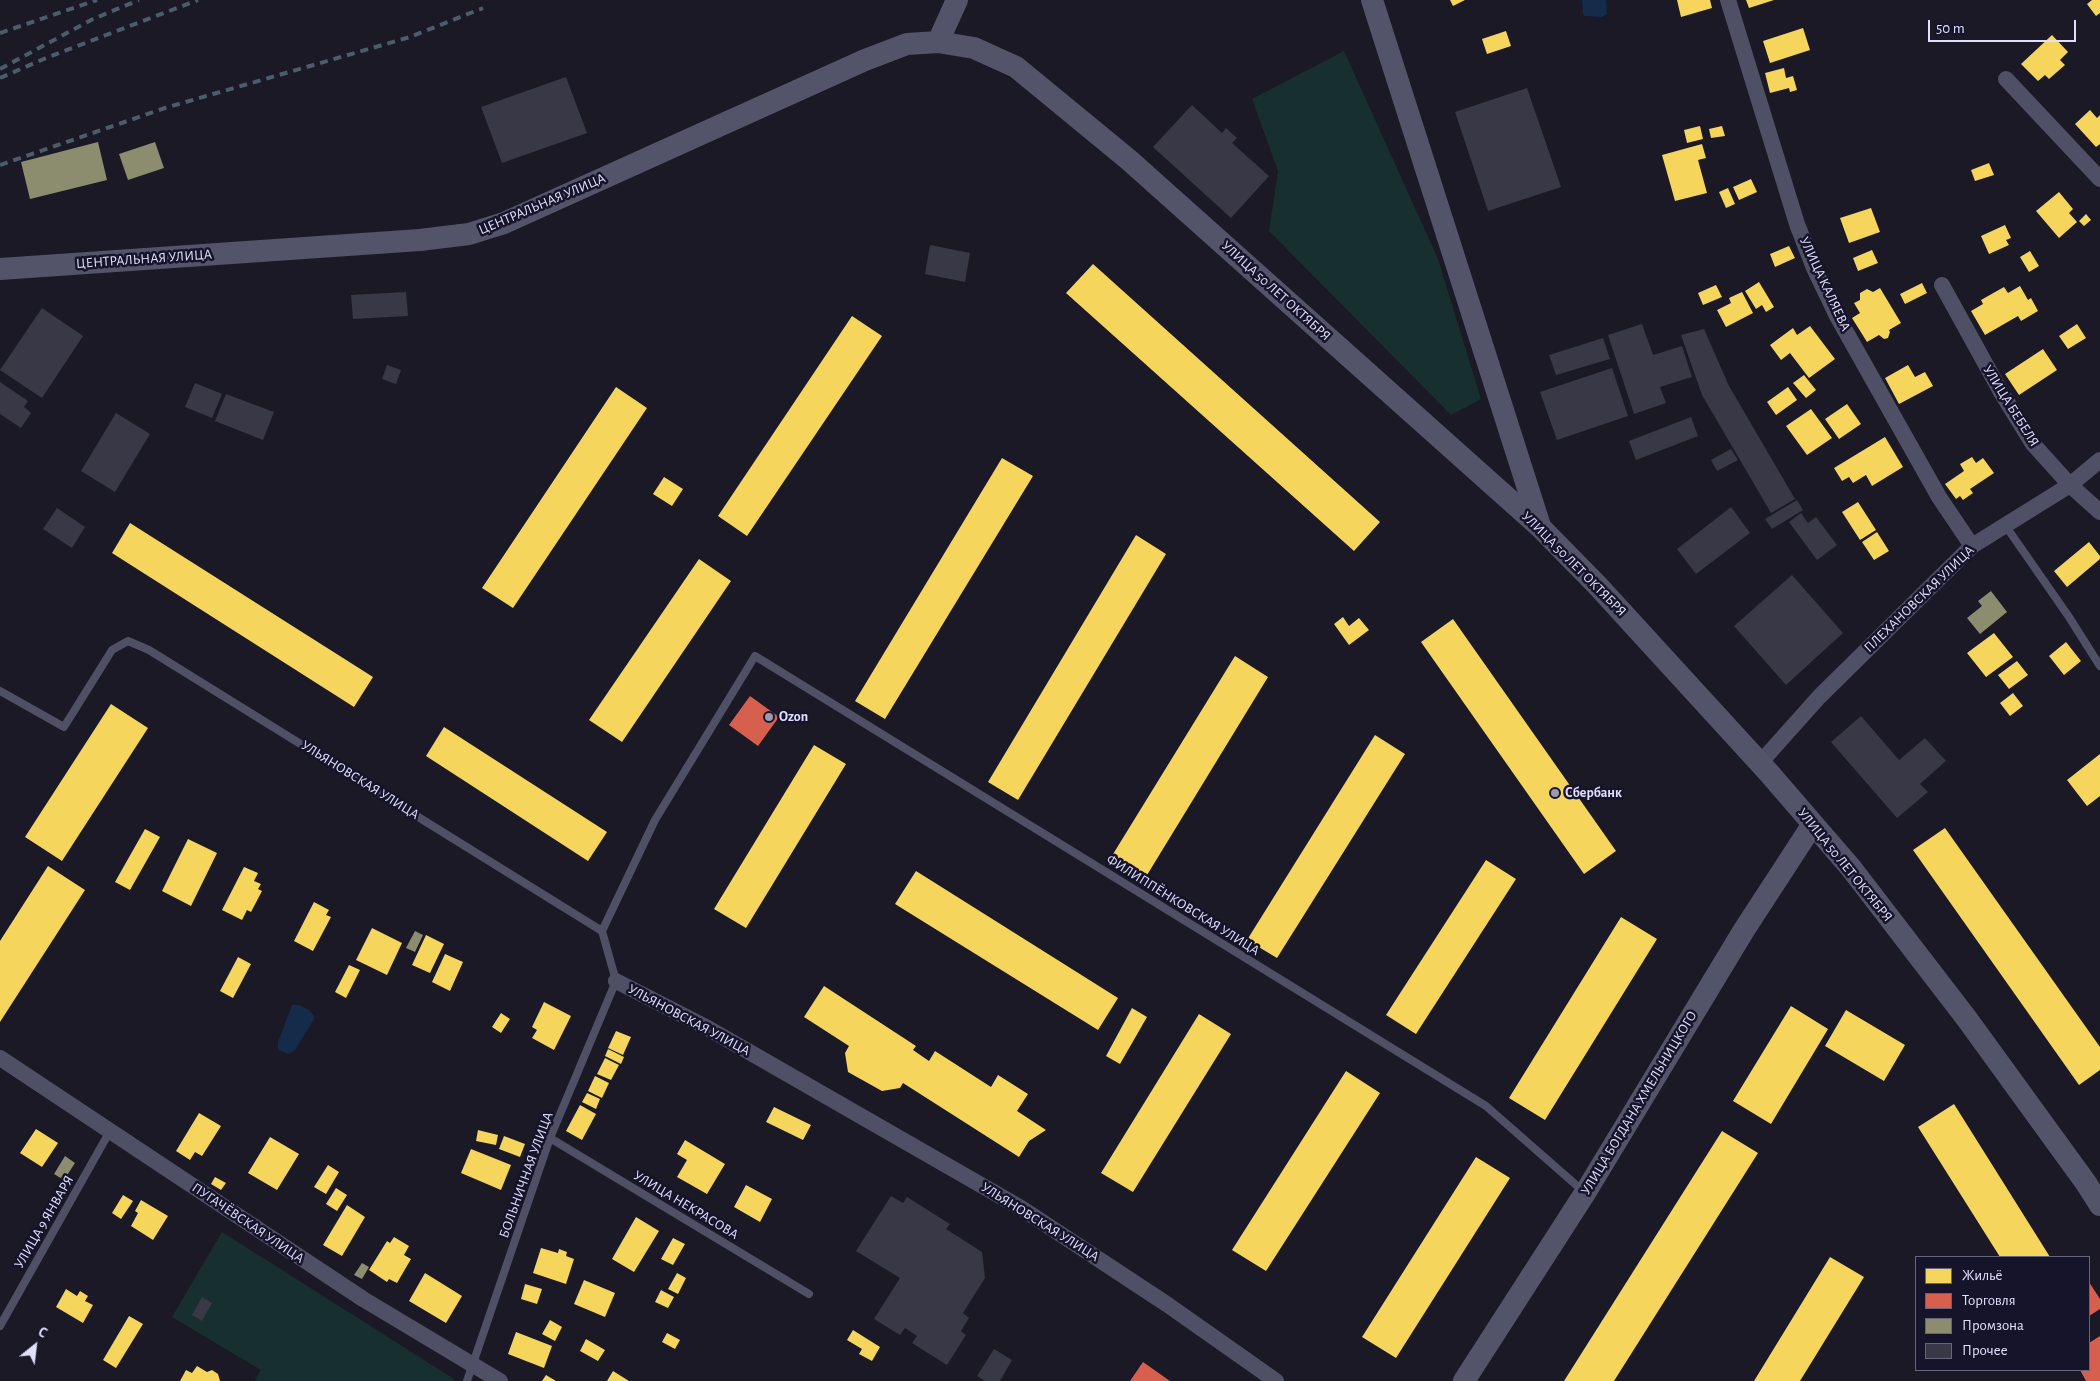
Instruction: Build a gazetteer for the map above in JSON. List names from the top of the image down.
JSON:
{
  "streets": {
    "main road": ["ЦЕНТРАЛЬНАЯ УЛИЦА", "УЛИЦА 50 ЛЕТ ОКТЯБРЯ", "УЛИЦА БОГДАНА ХМЕЛЬНИЦКОГО"],
    "street": [
      "УЛИЦА КАЛЯЕВА",
      "УЛИЦА БЕБЕЛЯ",
      "ПЛЕХАНОВСКАЯ УЛИЦА",
      "УЛЬЯНОВСКАЯ УЛИЦА",
      "ПУГАЧЁВСКАЯ УЛИЦА"
    ],
    "lane": [
      "ФИЛИППЁНКОВСКАЯ УЛИЦА",
      "БОЛЬНИЧНАЯ УЛИЦА",
      "УЛИЦА НЕКРАСОВА",
      "УЛИЦА 9 ЯНВАРЯ"
    ]
  },
  "crossings": [
    ["ЦЕНТРАЛЬНАЯ УЛИЦА", "УЛИЦА 50 ЛЕТ ОКТЯБРЯ"],
    ["УЛИЦА КАЛЯЕВА", "ПЛЕХАНОВСКАЯ УЛИЦА"],
    ["УЛИЦА 50 ЛЕТ ОКТЯБРЯ", "ПЛЕХАНОВСКАЯ УЛИЦА"],
    ["УЛИЦА 50 ЛЕТ ОКТЯБРЯ", "УЛИЦА БОГДАНА ХМЕЛЬНИЦКОГО"],
    ["УЛИЦА БЕБЕЛЯ", "ПЛЕХАНОВСКАЯ УЛИЦА"],
    ["УЛЬЯНОВСКАЯ УЛИЦА", "ФИЛИППЁНКОВСКАЯ УЛИЦА"],
    ["УЛЬЯНОВСКАЯ УЛИЦА", "БОЛЬНИЧНАЯ УЛИЦА"],
    ["ФИЛИППЁНКОВСКАЯ УЛИЦА", "УЛИЦА БОГДАНА ХМЕЛЬНИЦКОГО"],
    ["БОЛЬНИЧНАЯ УЛИЦА", "УЛИЦА НЕКРАСОВА"],
    ["БОЛЬНИЧНАЯ УЛИЦА", "ПУГАЧЁВСКАЯ УЛИЦА"],
    ["УЛИЦА 9 ЯНВАРЯ", "ПУГАЧЁВСКАЯ УЛИЦА"]
  ],
  "places": ["Ozon", "Сбербанк"],
  "legend": [
    "Жильё",
    "Торговля",
    "Промзона",
    "Прочее"
  ],
  "scale_bar": "50 m",
  "north": "top right"
}
